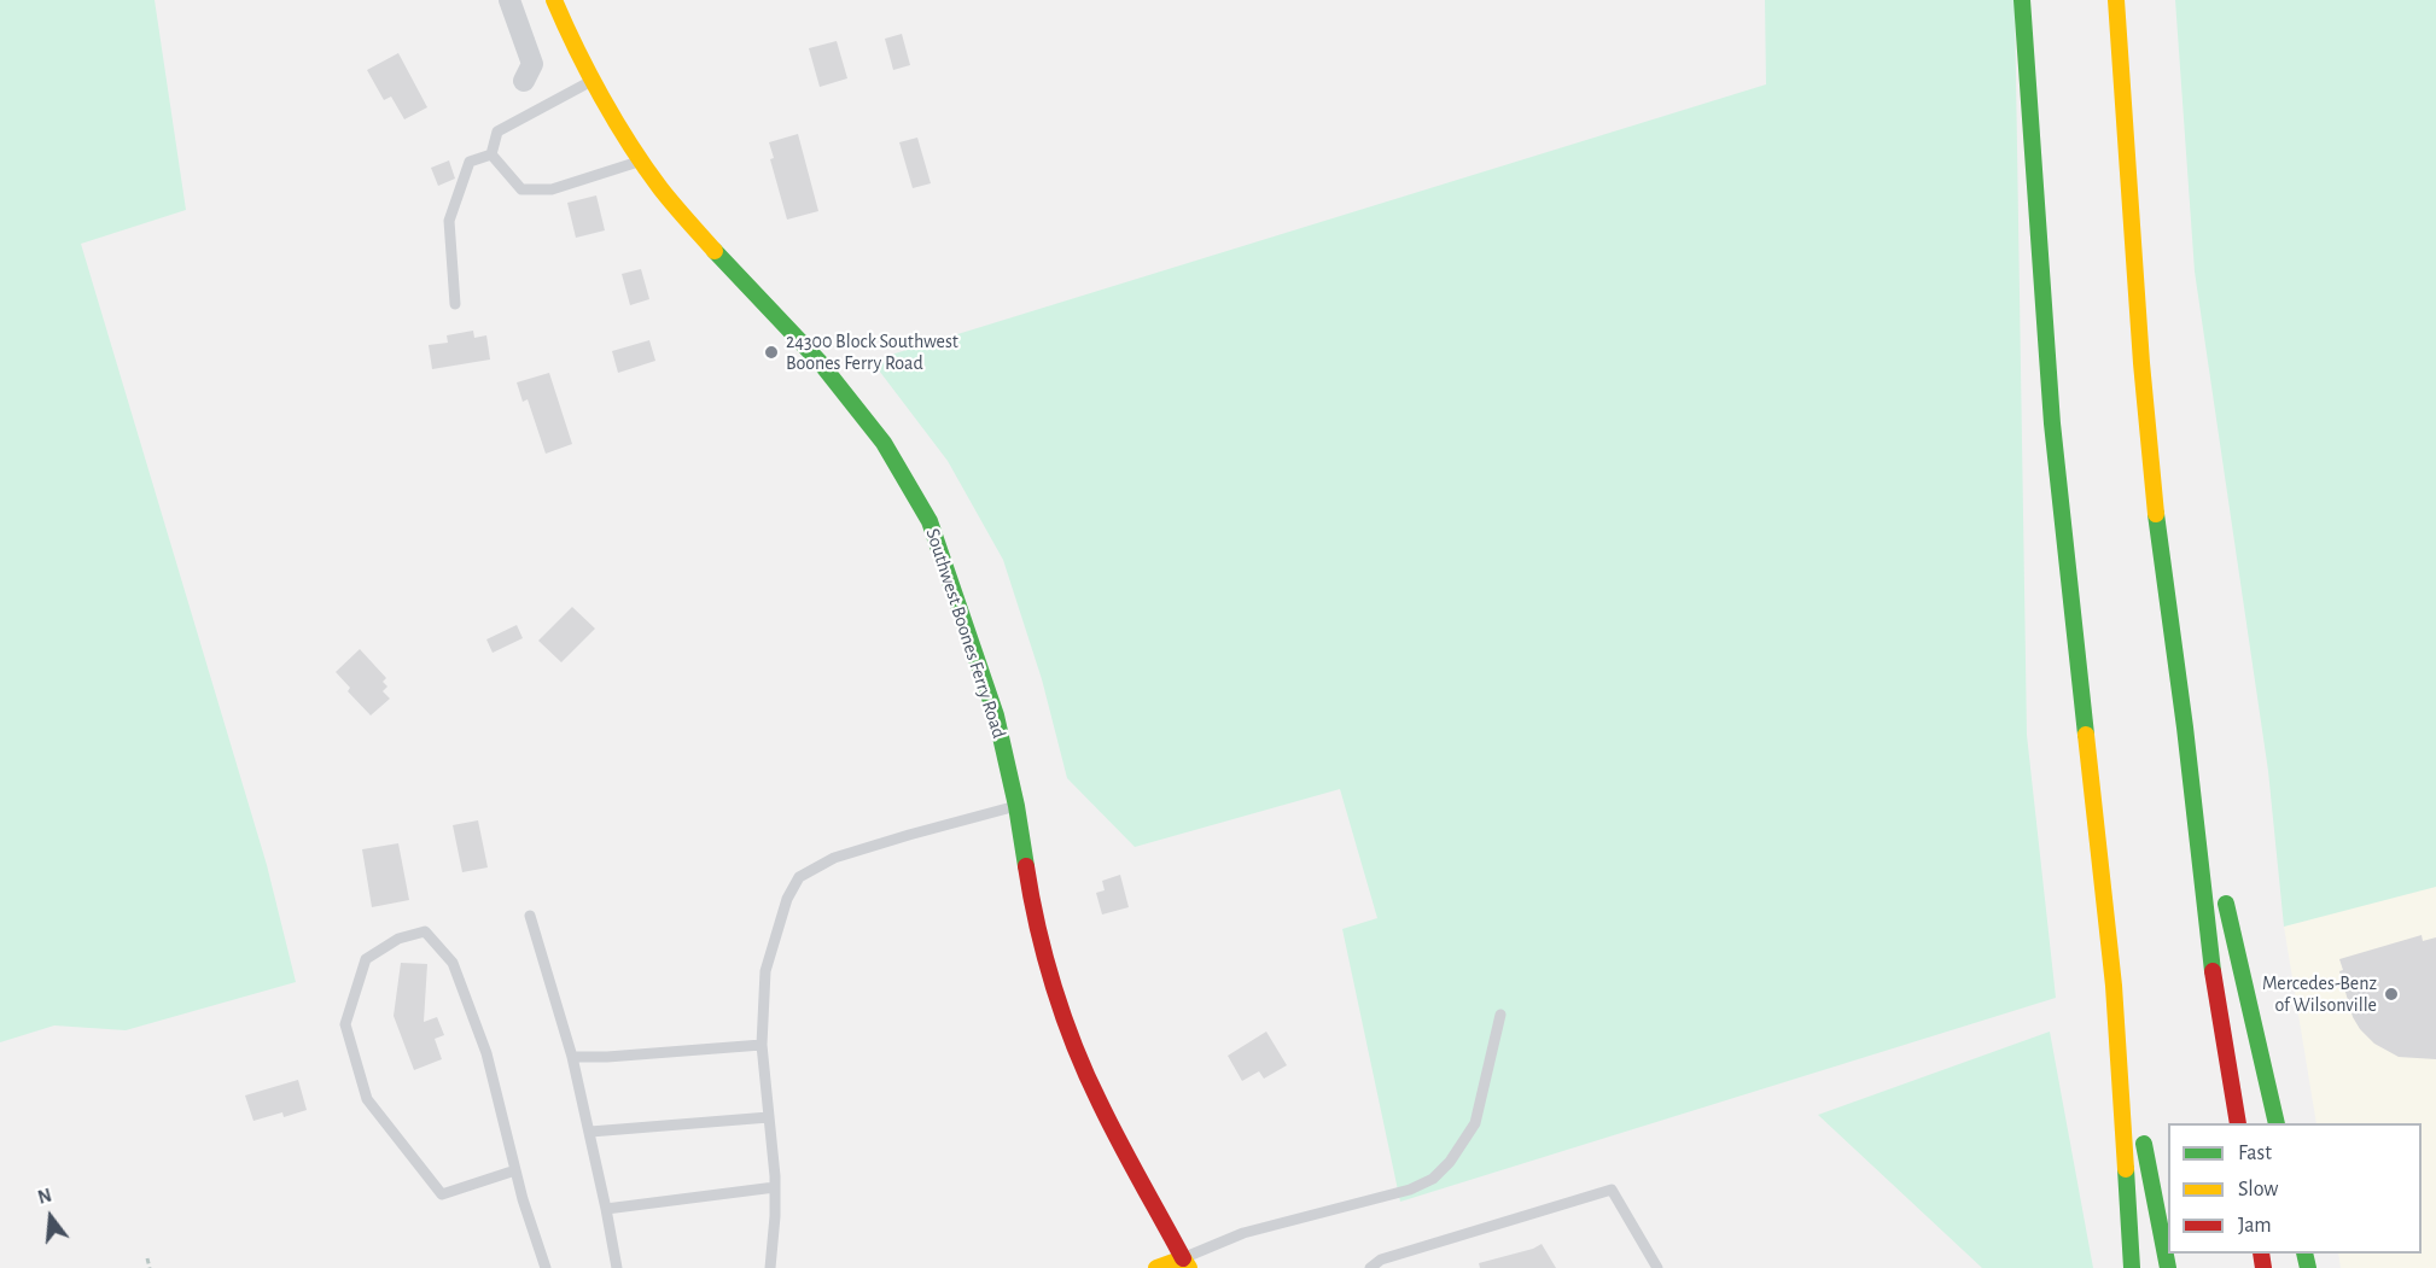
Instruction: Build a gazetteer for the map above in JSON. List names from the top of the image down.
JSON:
{
  "streets": {
    "main road": ["Southwest Boones Ferry Road"]
  },
  "places": ["24300 Block Southwest Boones Ferry Road", "Mercedes-Benz of Wilsonville"],
  "legend": ["Fast", "Slow", "Jam"],
  "north": "top"
}
